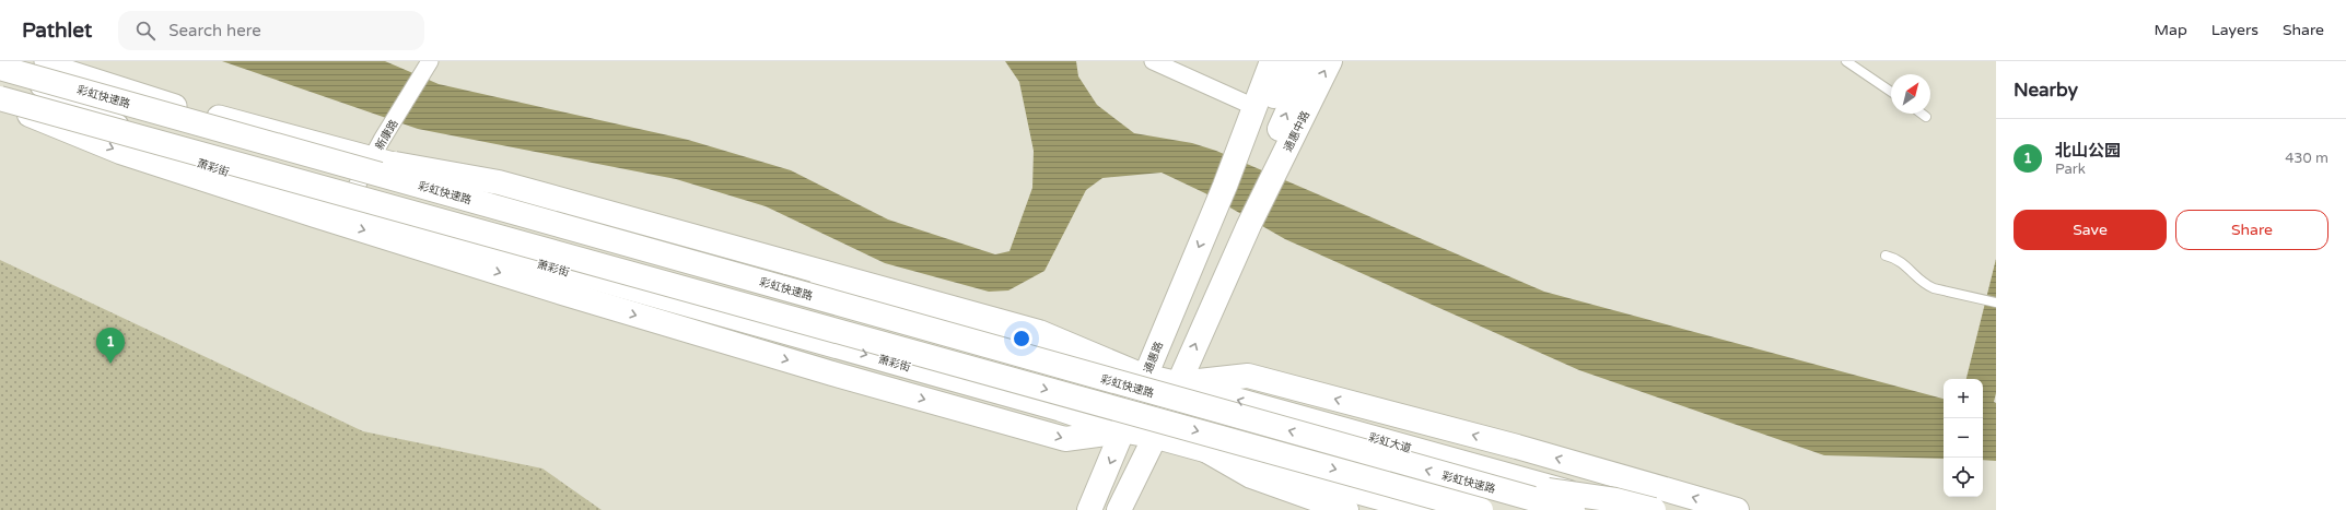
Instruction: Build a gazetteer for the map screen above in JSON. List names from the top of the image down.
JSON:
{
  "streets": {
    "main road": [
      "彩虹快速路",
      "通惠中路",
      "萧彩街",
      "通惠路",
      "彩虹大道"
    ],
    "street": ["新康路"]
  },
  "crossings": [
    ["通惠中路", "彩虹大道"],
    ["新康路", "萧彩街"],
    ["萧彩街", "通惠路"],
    ["通惠路", "彩虹大道"]
  ],
  "one_way": ["通惠路"],
  "north": "top right",
  "page": {
    "header": "Pathlet",
    "search": "Search here",
    "nav": ["Map", "Layers", "Share"],
    "heading": "Nearby",
    "list": [
      {
        "mark": "1",
        "name": "北山公园",
        "note": "Park",
        "value": "430 m"
      }
    ],
    "buttons": ["Save", "Share"],
    "pins": "1",
    "map_buttons": ["+", "−"]
  }
}
